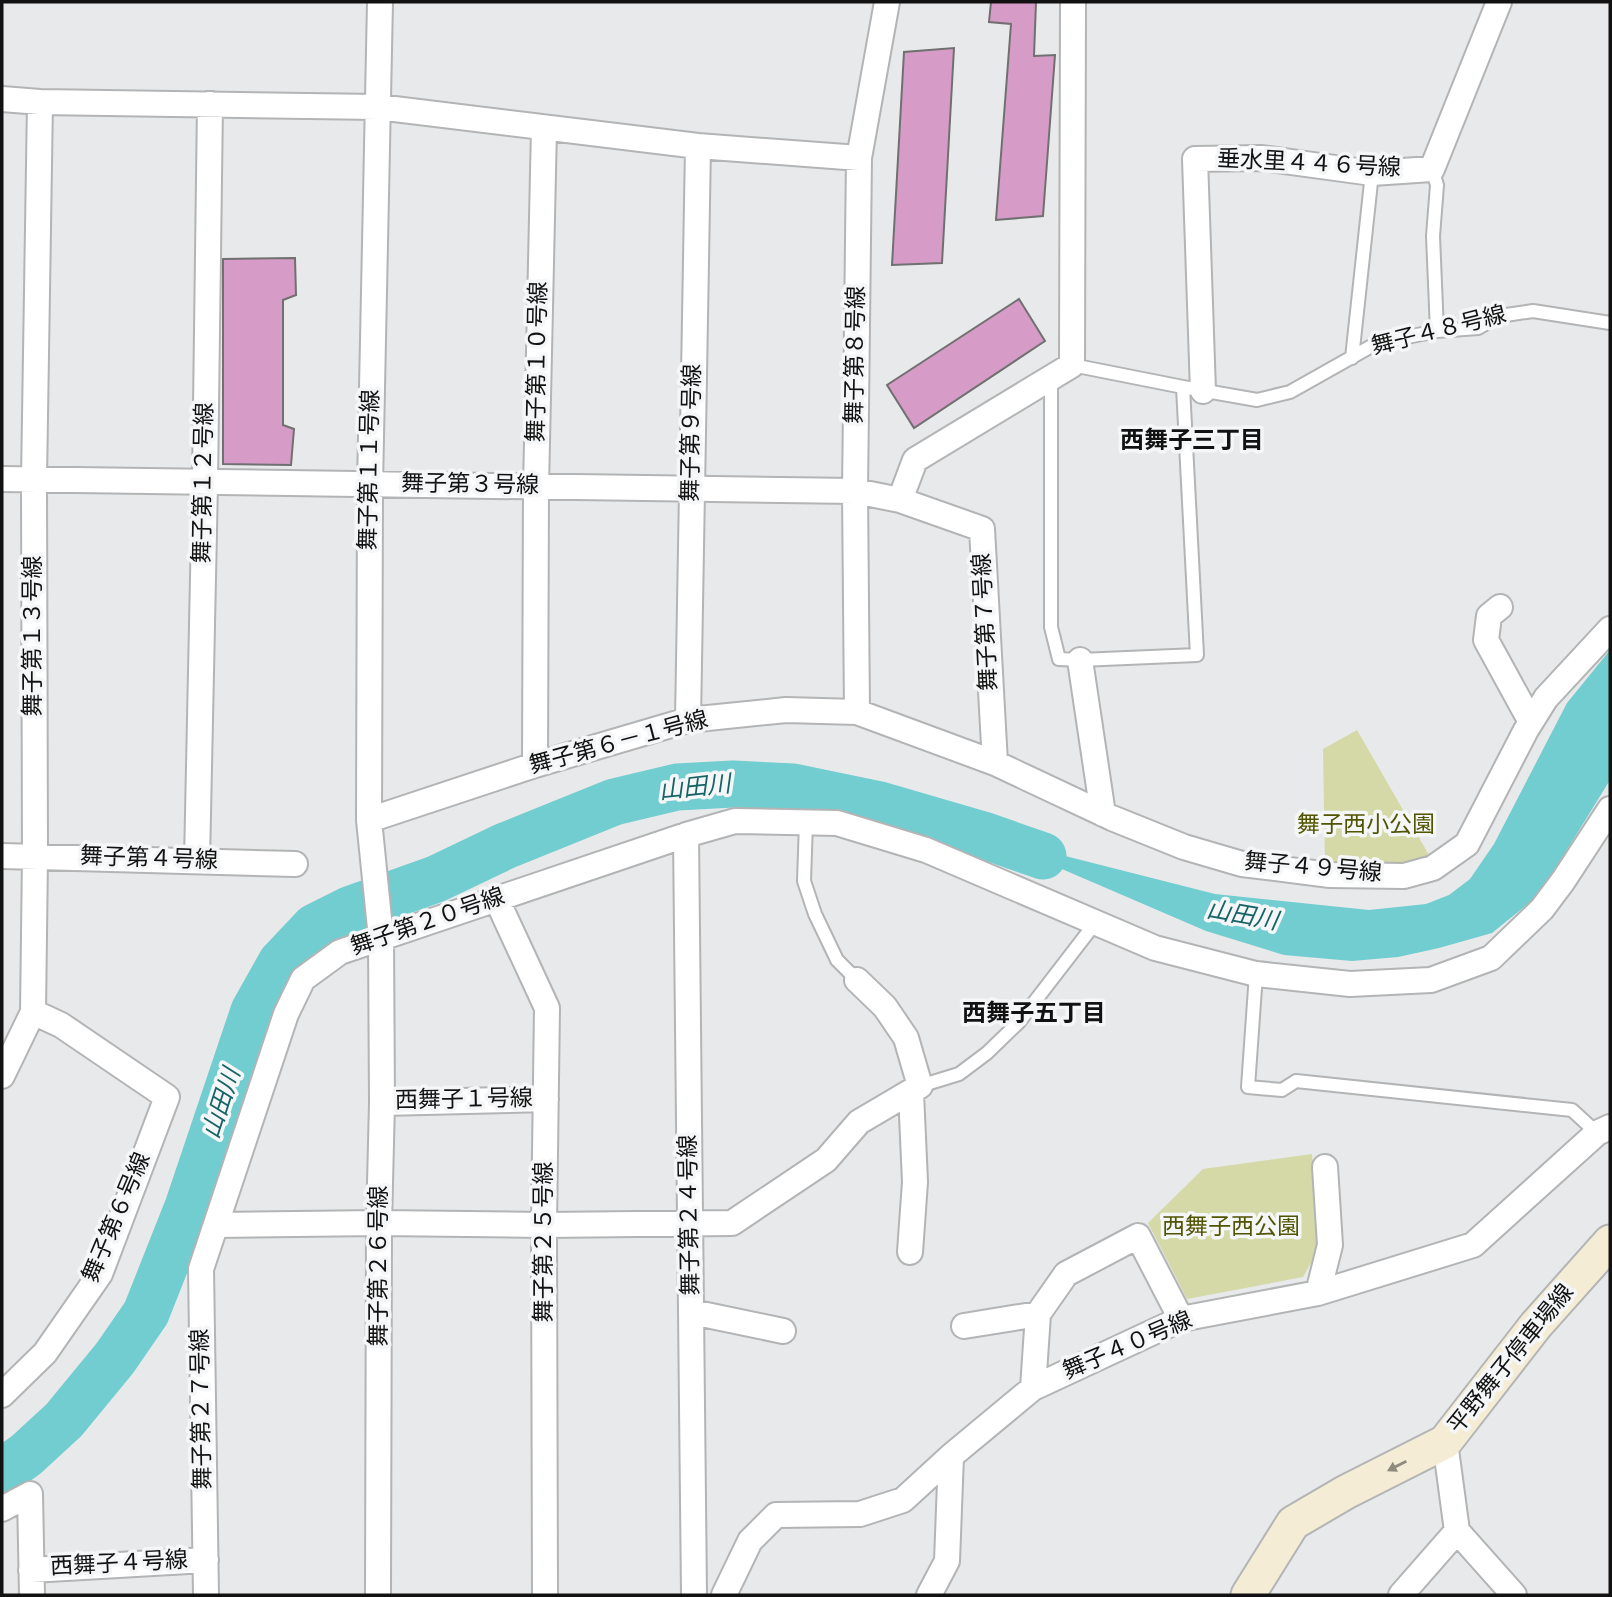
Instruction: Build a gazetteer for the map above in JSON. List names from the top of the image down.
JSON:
{
  "streets": {
    "main road": ["平野舞子停車場線"],
    "street": [
      "垂水里４４６号線",
      "舞子第８号線",
      "舞子第１０号線",
      "舞子第９号線",
      "舞子第１１号線",
      "舞子第１２号線",
      "舞子第３号線",
      "舞子第７号線",
      "舞子第１３号線",
      "舞子第６－１号線",
      "舞子第４号線",
      "舞子４９号線",
      "舞子第２０号線",
      "西舞子１号線",
      "舞子第２４号線",
      "舞子第６号線",
      "舞子第２５号線",
      "舞子第２６号線",
      "舞子４０号線",
      "舞子第２７号線",
      "西舞子４号線"
    ],
    "lane": ["舞子４８号線"]
  },
  "crossings": [
    ["垂水里４４６号線", "舞子４８号線"],
    ["舞子第８号線", "舞子第３号線"],
    ["舞子第８号線", "舞子第７号線"],
    ["舞子第８号線", "舞子第６－１号線"],
    ["舞子第１０号線", "舞子第３号線"],
    ["舞子第１０号線", "舞子第６－１号線"],
    ["舞子第９号線", "舞子第３号線"],
    ["舞子第９号線", "舞子第６－１号線"],
    ["舞子第１１号線", "舞子第３号線"],
    ["舞子第１１号線", "舞子第６－１号線"],
    ["舞子第１１号線", "舞子第２０号線"],
    ["舞子第１１号線", "舞子第２６号線"],
    ["舞子第１２号線", "舞子第３号線"],
    ["舞子第１２号線", "舞子第４号線"],
    ["舞子第３号線", "舞子第７号線"],
    ["舞子第３号線", "舞子第１３号線"],
    ["舞子第７号線", "舞子第６－１号線"],
    ["舞子第７号線", "舞子４９号線"],
    ["舞子第１３号線", "舞子第４号線"],
    ["舞子第１３号線", "舞子第６号線"],
    ["舞子第６－１号線", "舞子４９号線"],
    ["舞子第２０号線", "舞子第２４号線"],
    ["舞子第２０号線", "舞子第２５号線"],
    ["舞子第２０号線", "舞子第２６号線"],
    ["舞子第２０号線", "舞子第２７号線"],
    ["西舞子１号線", "舞子第２５号線"],
    ["西舞子１号線", "舞子第２６号線"],
    ["舞子第２７号線", "西舞子４号線"]
  ],
  "one_way": ["平野舞子停車場線"],
  "districts": ["西舞子三丁目", "西舞子五丁目"],
  "water": ["山田川"],
  "parks": ["舞子西小公園", "西舞子西公園"]
}
